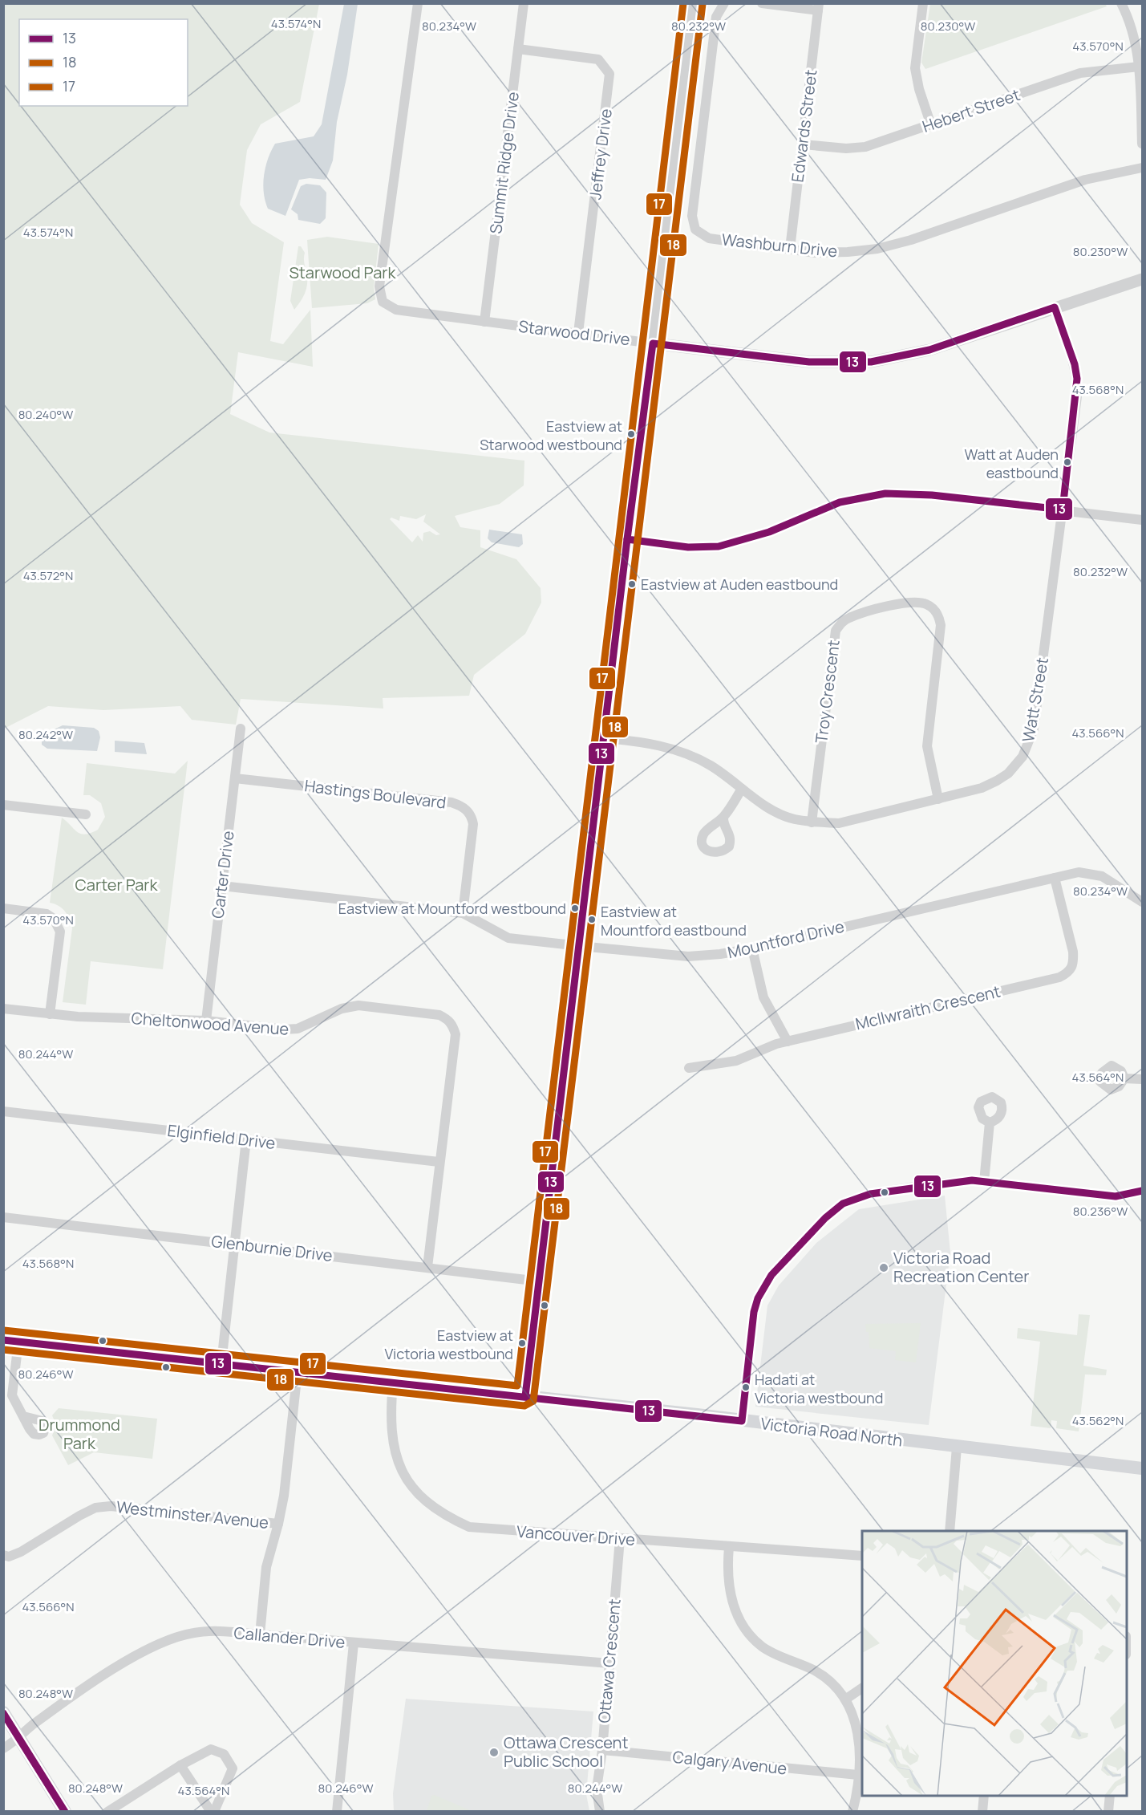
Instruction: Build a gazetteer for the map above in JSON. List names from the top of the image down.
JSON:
{
  "streets": {
    "main road": ["Victoria Road North"],
    "street": [
      "Hebert Street",
      "Edwards Street",
      "Jeffrey Drive",
      "Summit Ridge Drive",
      "Washburn Drive",
      "Starwood Drive",
      "Troy Crescent",
      "Watt Street",
      "Hastings Boulevard",
      "Carter Drive",
      "Mountford Drive",
      "McIlwraith Crescent",
      "Cheltonwood Avenue",
      "Elginfield Drive",
      "Glenburnie Drive",
      "Westminster Avenue",
      "Vancouver Drive",
      "Callander Drive",
      "Ottawa Crescent",
      "Calgary Avenue"
    ]
  },
  "crossings": [
    ["Hebert Street", "Edwards Street"],
    ["Edwards Street", "Washburn Drive"],
    ["Jeffrey Drive", "Summit Ridge Drive"],
    ["Jeffrey Drive", "Starwood Drive"],
    ["Summit Ridge Drive", "Starwood Drive"],
    ["Starwood Drive", "Watt Street"],
    ["Troy Crescent", "Watt Street"],
    ["Hastings Boulevard", "Carter Drive"],
    ["Hastings Boulevard", "Mountford Drive"],
    ["Carter Drive", "Mountford Drive"],
    ["Carter Drive", "Cheltonwood Avenue"],
    ["Mountford Drive", "McIlwraith Crescent"],
    ["Cheltonwood Avenue", "Elginfield Drive"],
    ["Cheltonwood Avenue", "Glenburnie Drive"],
    ["Victoria Road North", "Vancouver Drive"],
    ["Vancouver Drive", "Ottawa Crescent"],
    ["Callander Drive", "Ottawa Crescent"],
    ["Ottawa Crescent", "Calgary Avenue"]
  ],
  "parks": ["Starwood Park", "Carter Park", "Drummond Park"],
  "places": [
    "Eastview at Starwood westbound",
    "Watt at Auden eastbound",
    "Eastview at Auden eastbound",
    "Eastview at Mountford westbound",
    "Eastview at Mountford eastbound",
    "Victoria Road Recreation Center",
    "Eastview at Victoria westbound",
    "Hadati at Victoria westbound",
    "Ottawa Crescent Public School"
  ],
  "lines": ["transit line 17", "transit line 18", "transit line 13"],
  "legend": ["13", "18", "17"],
  "coordinates": [
    "43.574°N",
    "80.234°W",
    "80.232°W",
    "80.230°W",
    "43.570°N",
    "43.568°N",
    "80.240°W",
    "43.572°N",
    "43.566°N",
    "80.242°W",
    "80.244°W",
    "43.564°N",
    "80.236°W",
    "80.246°W",
    "43.562°N",
    "80.248°W"
  ]
}
